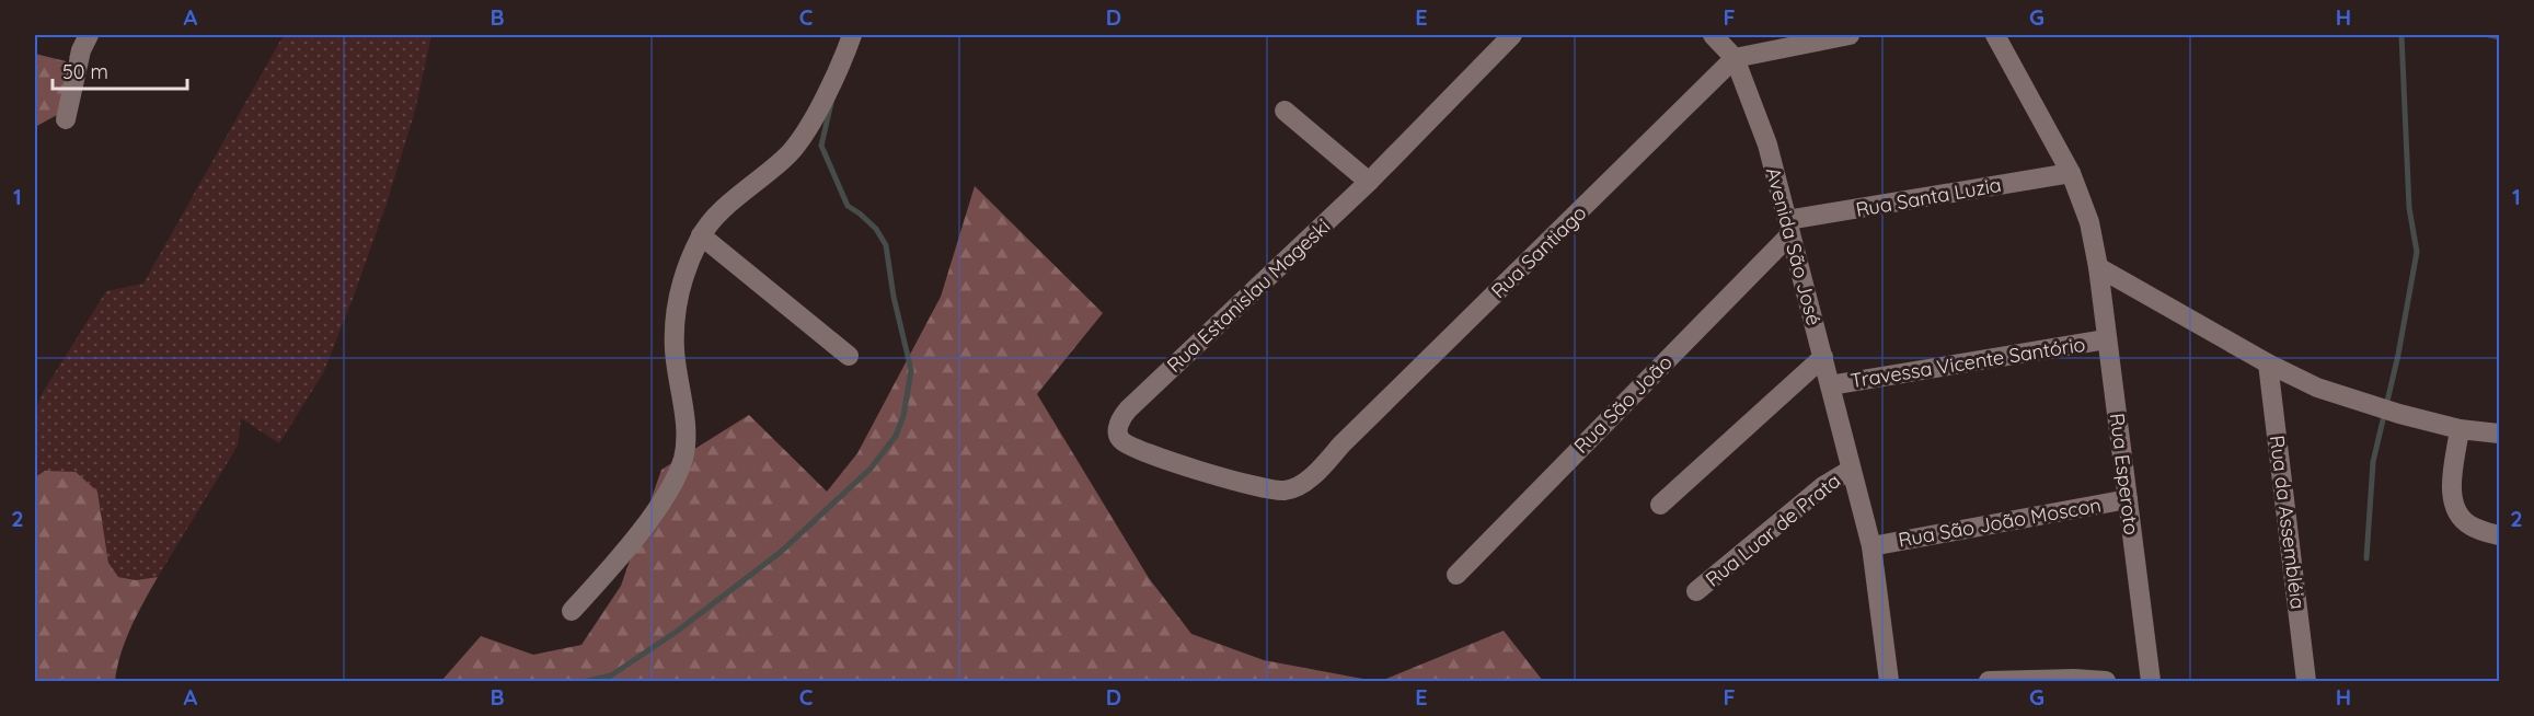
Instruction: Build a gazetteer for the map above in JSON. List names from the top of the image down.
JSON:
{
  "streets": {
    "street": [
      "Rua Santa Luzia",
      "Avenida São José",
      "Rua Santiago",
      "Rua Estanislau Mageski",
      "Travessa Vicente Santório",
      "Rua São João",
      "Rua Esperoto",
      "Rua São João Moscon",
      "Rua da Assembléia",
      "Rua Luar de Prata"
    ]
  },
  "crossings": [
    ["Rua Santa Luzia", "Avenida São José"],
    ["Rua Santa Luzia", "Rua São João"],
    ["Rua Santa Luzia", "Rua Esperoto"],
    ["Avenida São José", "Rua Santiago"],
    ["Avenida São José", "Travessa Vicente Santório"],
    ["Avenida São José", "Rua São João"],
    ["Avenida São José", "Rua São João Moscon"],
    ["Avenida São José", "Rua Luar de Prata"],
    ["Rua Santiago", "Rua Estanislau Mageski"],
    ["Travessa Vicente Santório", "Rua Esperoto"],
    ["Rua Esperoto", "Rua São João Moscon"]
  ],
  "scale_bar": "50 m",
  "grid": {
    "columns": [
      "A",
      "B",
      "C",
      "D",
      "E",
      "F",
      "G",
      "H"
    ],
    "rows": ["1", "2"]
  }
}
